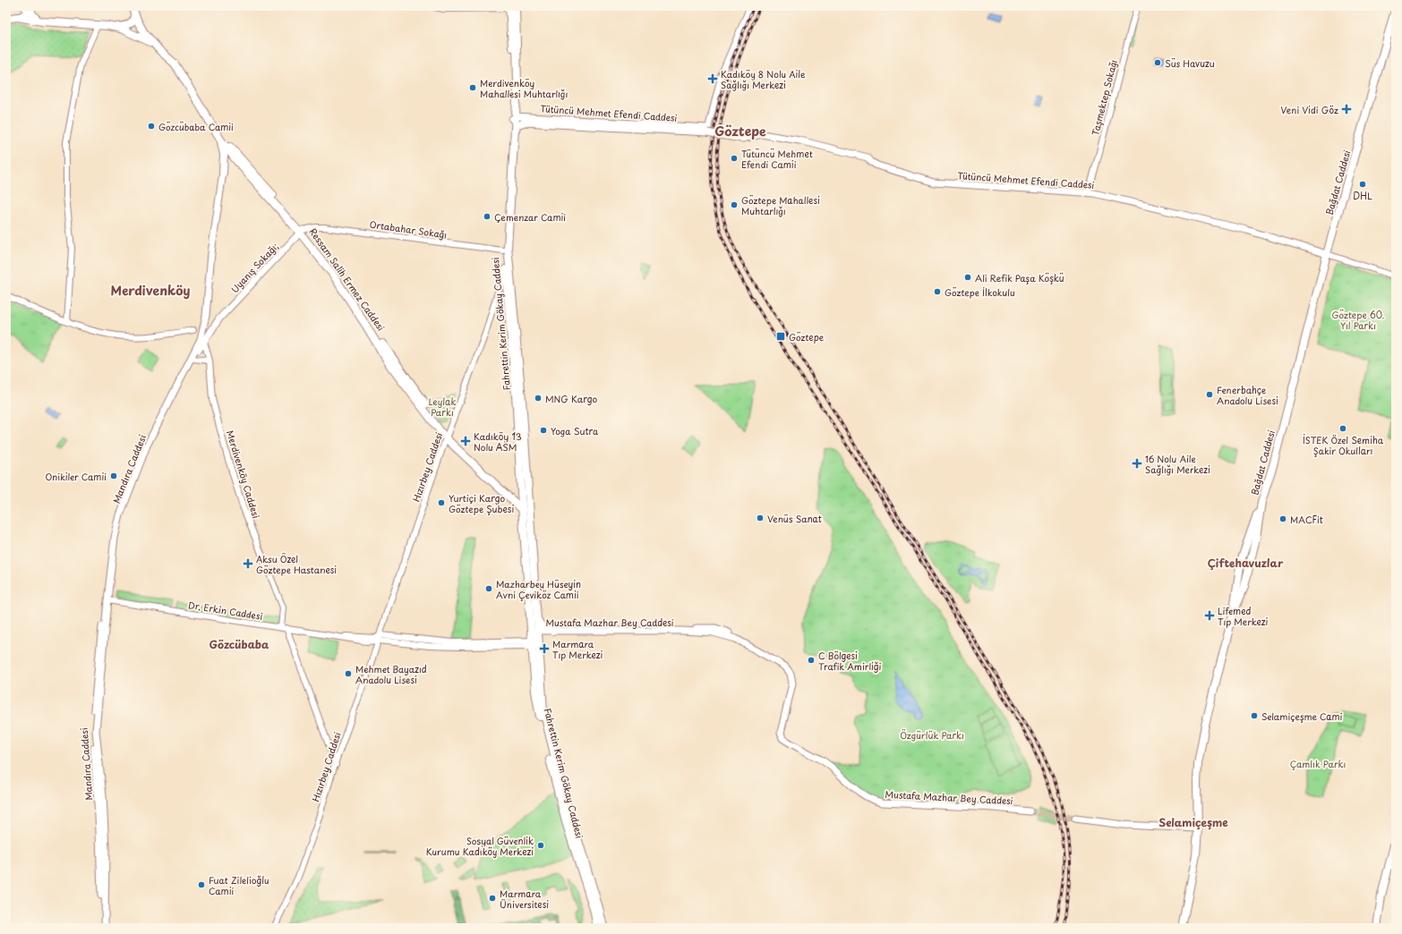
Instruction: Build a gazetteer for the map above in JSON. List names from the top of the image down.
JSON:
{
  "streets": {
    "main road": [
      "Tütüncü Mehmet Efendi Caddesi",
      "Bağdat Caddesi",
      "Uyanış Sokağı;",
      "Ressam Salih Ermez Caddesi",
      "Fahrettin Kerim Gökay Caddesi",
      "Mandıra Caddesi",
      "Mustafa Mazhar Bey Caddesi"
    ],
    "street": [
      "Taşmektep Sokağı",
      "Ortabahar Sokağı",
      "Hızırbey Caddesi",
      "Merdivenköy Caddesi",
      "Dr. Erkin Caddesi"
    ]
  },
  "crossings": [
    ["Taşmektep Sokağı", "Tütüncü Mehmet Efendi Caddesi"],
    ["Tütüncü Mehmet Efendi Caddesi", "Bağdat Caddesi"],
    ["Tütüncü Mehmet Efendi Caddesi", "Fahrettin Kerim Gökay Caddesi"],
    ["Ortabahar Sokağı", "Uyanış Sokağı;"],
    ["Ortabahar Sokağı", "Ressam Salih Ermez Caddesi"],
    ["Ortabahar Sokağı", "Fahrettin Kerim Gökay Caddesi"],
    ["Uyanış Sokağı;", "Ressam Salih Ermez Caddesi"],
    ["Uyanış Sokağı;", "Mandıra Caddesi"],
    ["Uyanış Sokağı;", "Merdivenköy Caddesi"],
    ["Ressam Salih Ermez Caddesi", "Fahrettin Kerim Gökay Caddesi"],
    ["Ressam Salih Ermez Caddesi", "Hızırbey Caddesi"],
    ["Fahrettin Kerim Gökay Caddesi", "Hızırbey Caddesi"],
    ["Fahrettin Kerim Gökay Caddesi", "Dr. Erkin Caddesi"],
    ["Fahrettin Kerim Gökay Caddesi", "Mustafa Mazhar Bey Caddesi"],
    ["Hızırbey Caddesi", "Dr. Erkin Caddesi"],
    ["Mandıra Caddesi", "Merdivenköy Caddesi"],
    ["Mandıra Caddesi", "Dr. Erkin Caddesi"],
    ["Merdivenköy Caddesi", "Dr. Erkin Caddesi"]
  ],
  "districts": [
    "Göztepe",
    "Merdivenköy",
    "Çiftehavuzlar",
    "Gözcübaba",
    "Selamiçeşme"
  ],
  "parks": [
    "Göztepe 60. Yıl Parkı",
    "Leylak Parkı",
    "Özgürlük Parkı",
    "Çamlık Parkı"
  ],
  "places": {
    "other": [
      "Süs Havuzu",
      "Merdivenköy Mahallesi Muhtarlığı",
      "Gözcübaba Camii",
      "Tütüncü Mehmet Efendi Camii",
      "DHL",
      "Göztepe Mahallesi Muhtarlığı",
      "Çemenzar Camii",
      "Ali Refik Paşa Köşkü",
      "Göztepe İlkokulu",
      "Fenerbahçe Anadolu Lisesi",
      "MNG Kargo",
      "İSTEK Özel Semiha Şakir Okulları",
      "Yoga Sutra",
      "Onikiler Camii",
      "Yurtiçi Kargo Göztepe Şubesi",
      "Venüs Sanat",
      "MACFit",
      "Mazharbey Hüseyin Avni Çeviköz Camii",
      "C Bölgesi Trafik Amirliği",
      "Mehmet Bayazıd Anadolu Lisesi",
      "Selamiçeşme Cami",
      "Sosyal Güvenlik Kurumu Kadıköy Merkezi",
      "Fuat Zilelioğlu Camii",
      "Marmara Üniversitesi"
    ],
    "health": [
      "Kadıköy 8 Nolu Aile Sağlığı Merkezi",
      "Veni Vidi Göz",
      "Kadıköy 13 Nolu ASM",
      "16 Nolu Aile Sağlığı Merkezi",
      "Aksu Özel Göztepe Hastanesi",
      "Lifemed Tıp Merkezi",
      "Marmara Tıp Merkezi"
    ],
    "transit": ["Göztepe"]
  }
}
